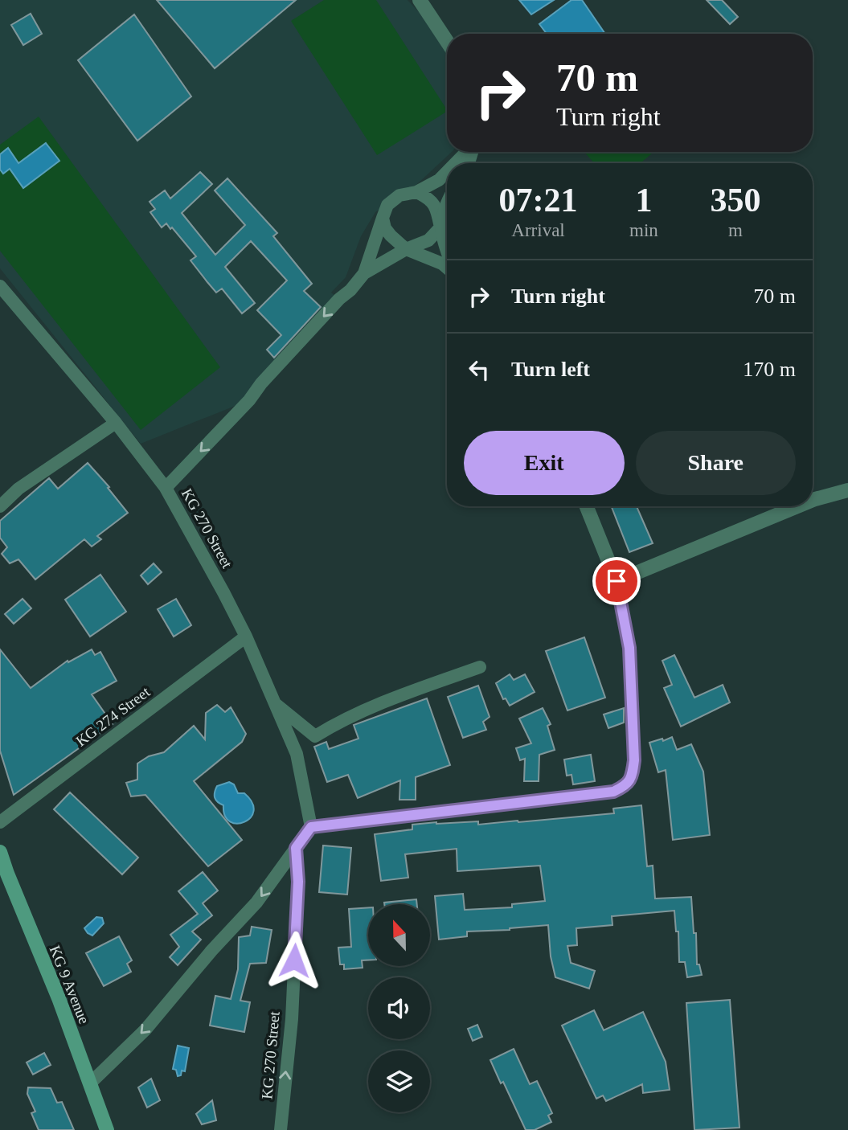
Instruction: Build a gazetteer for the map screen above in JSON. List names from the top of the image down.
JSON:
{
  "streets": {
    "main road": ["KG 9 Avenue"],
    "street": ["KG 270 Street", "KG 274 Street"]
  },
  "crossings": [
    ["KG 270 Street", "KG 274 Street"]
  ],
  "north": "top",
  "page": {
    "turn": ["70 m", "Turn right"],
    "eta": [
      "07:21",
      "Arrival",
      "1",
      "min",
      "350",
      "m"
    ],
    "list": [
      {
        "name": "Turn right",
        "value": "70 m"
      },
      {
        "name": "Turn left",
        "value": "170 m"
      }
    ],
    "buttons": ["Exit", "Share"]
  }
}
